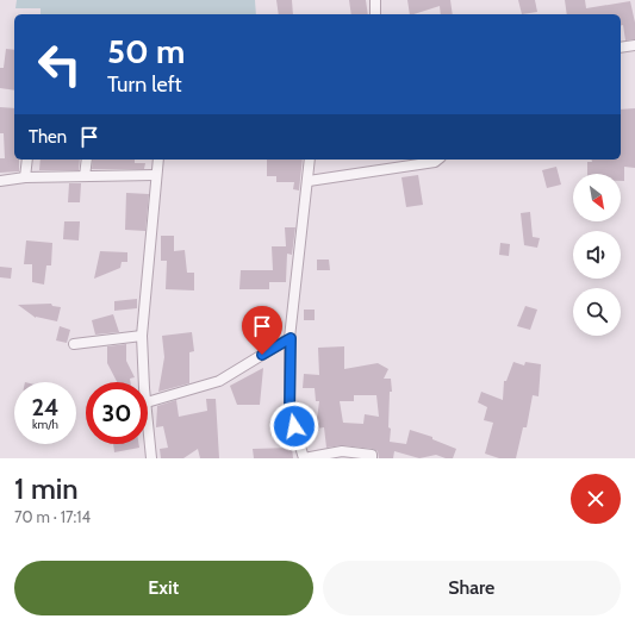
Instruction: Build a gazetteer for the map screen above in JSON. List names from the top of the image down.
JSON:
{
  "north": "bottom right",
  "page": {
    "turn": ["50 m", "Turn left"],
    "then": "Then",
    "speed": "24 km/h",
    "limit": "30",
    "heading": ["1 min", "70 m · 17:14"],
    "buttons": ["Exit", "Share"]
  }
}
